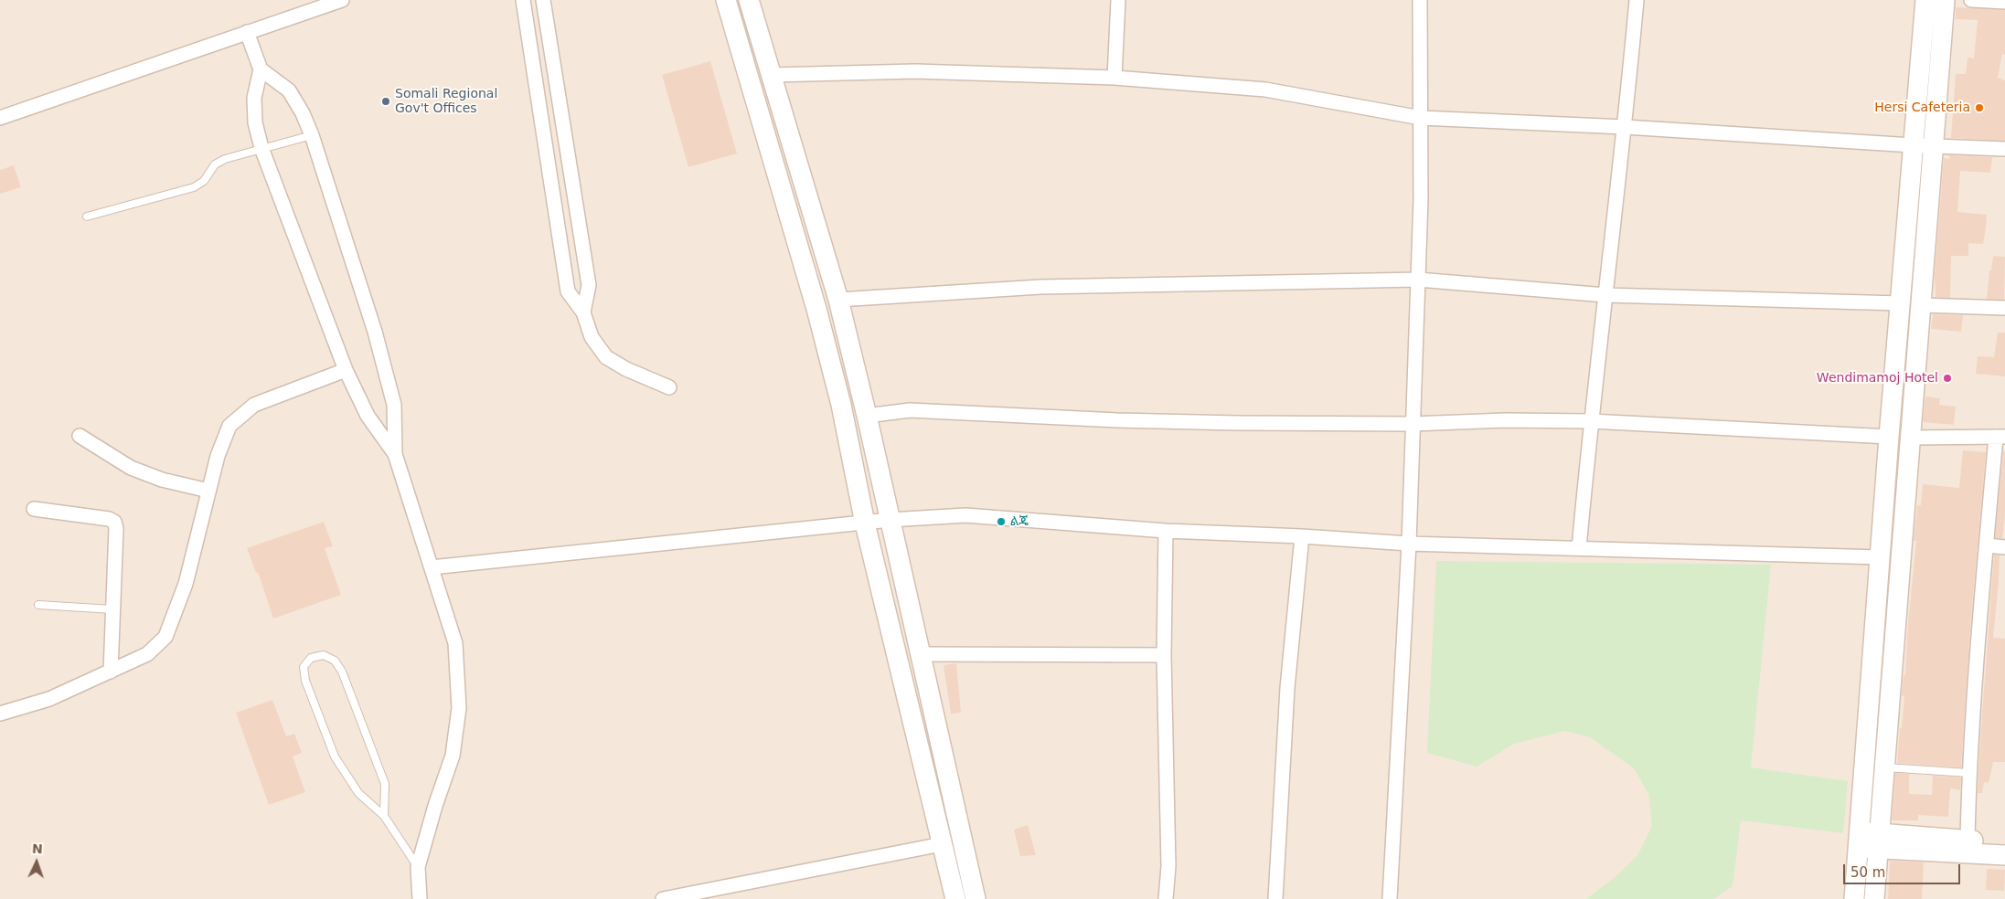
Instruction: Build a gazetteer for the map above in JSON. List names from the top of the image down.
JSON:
{
  "places": [
    "Somali Regional Gov't Offices",
    "Hersi Cafeteria",
    "Wendimamoj Hotel",
    "ልጄ"
  ],
  "scale_bar": "50 m",
  "north": "top"
}
